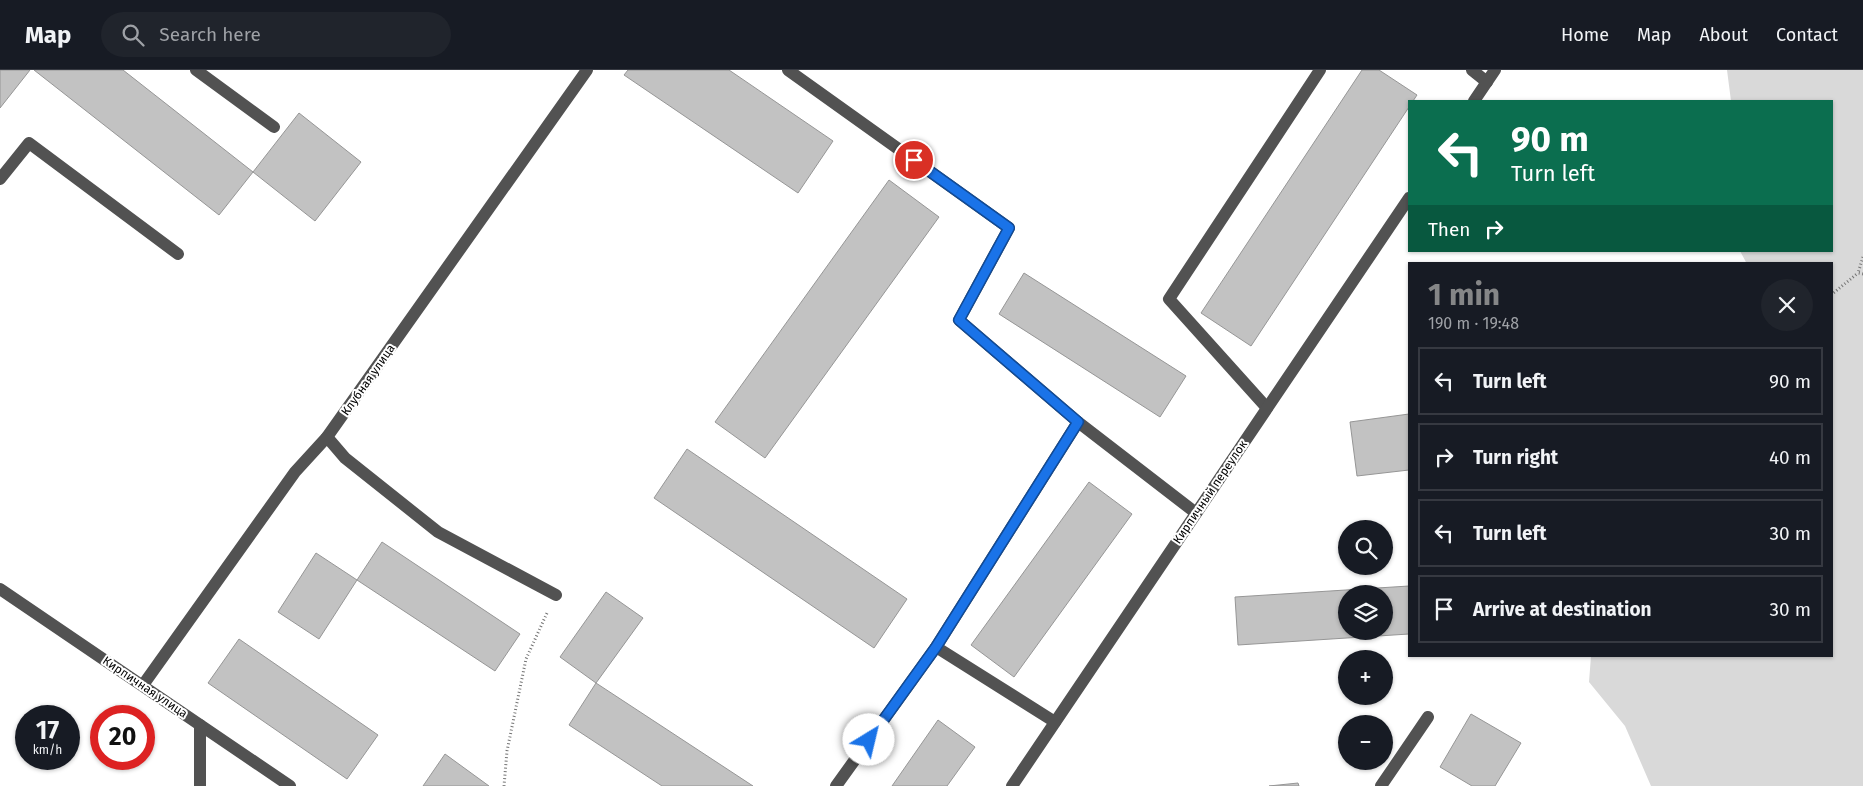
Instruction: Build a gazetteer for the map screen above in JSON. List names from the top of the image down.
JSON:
{
  "streets": {
    "street": ["Клубная улица", "Кирпичный переулок", "Кирпичная улица"]
  },
  "crossings": [
    ["Клубная улица", "Кирпичная улица"]
  ],
  "page": {
    "header": "Map",
    "search": "Search here",
    "nav": [
      "Home",
      "Map",
      "About",
      "Contact"
    ],
    "turn": ["90 m", "Turn left"],
    "then": "Then",
    "heading": ["1 min", "190 m · 19:48"],
    "list": [
      {
        "name": "Turn left",
        "value": "90 m"
      },
      {
        "name": "Turn right",
        "value": "40 m"
      },
      {
        "name": "Turn left",
        "value": "30 m"
      },
      {
        "name": "Arrive at destination",
        "value": "30 m"
      }
    ],
    "map_buttons": ["+", "−"],
    "speed": "17 km/h",
    "limit": "20"
  }
}
